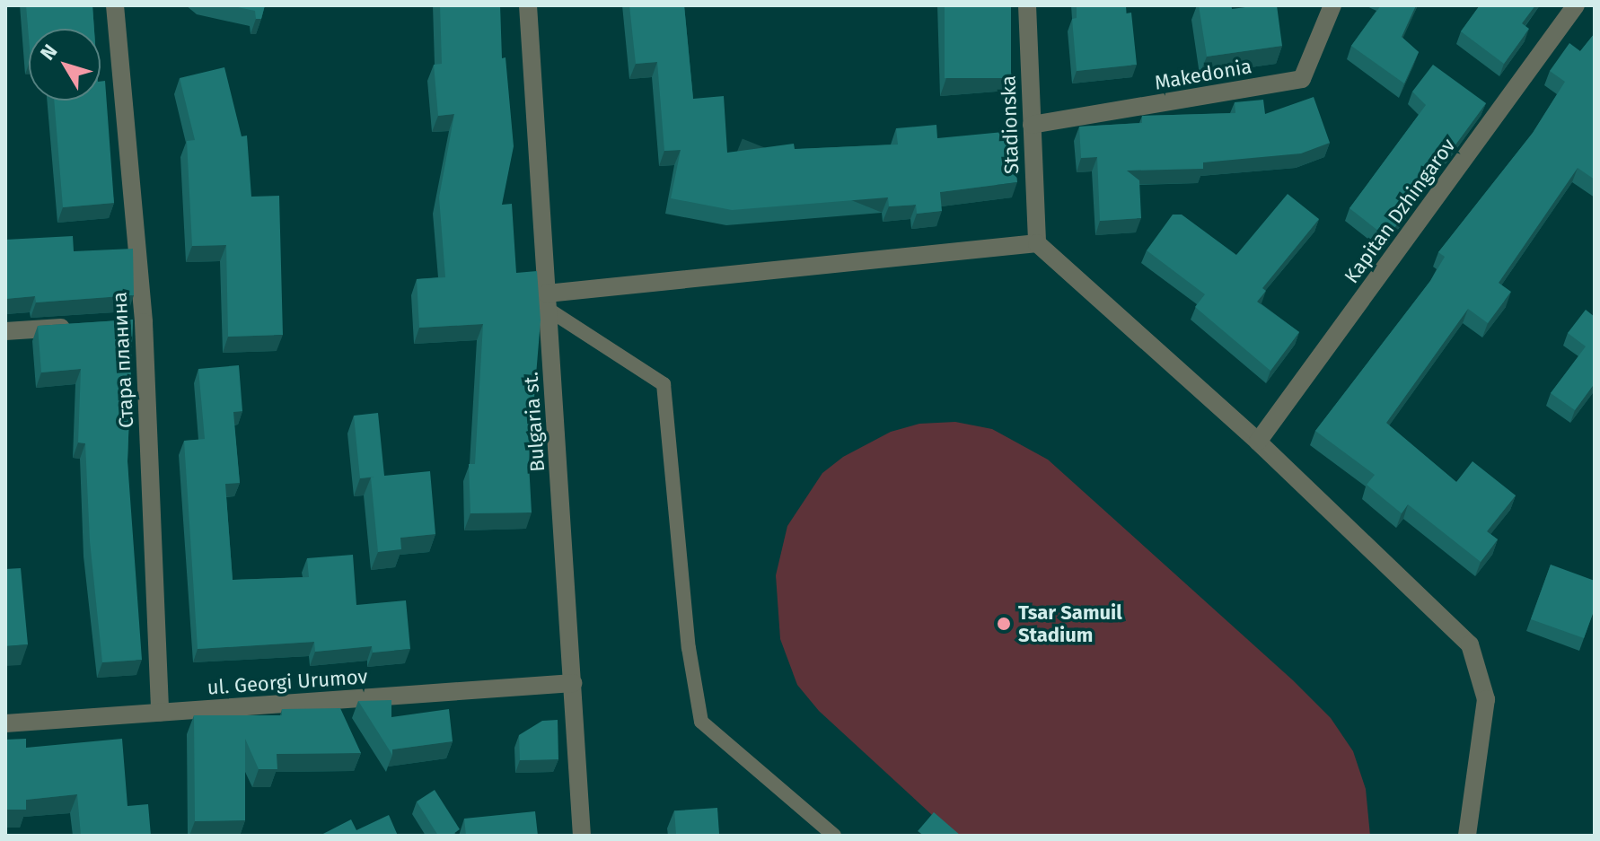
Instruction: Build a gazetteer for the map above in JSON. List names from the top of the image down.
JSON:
{
  "streets": {
    "street": [
      "Makedonia",
      "Stadionska",
      "Kapitan Dzhingarov",
      "Стара планина",
      "Bulgaria st.",
      "ul. Georgi Urumov"
    ]
  },
  "crossings": [
    ["Makedonia", "Stadionska"],
    ["Стара планина", "ul. Georgi Urumov"],
    ["Bulgaria st.", "ul. Georgi Urumov"]
  ],
  "places": ["Tsar Samuil Stadium"],
  "north": "top left"
}
